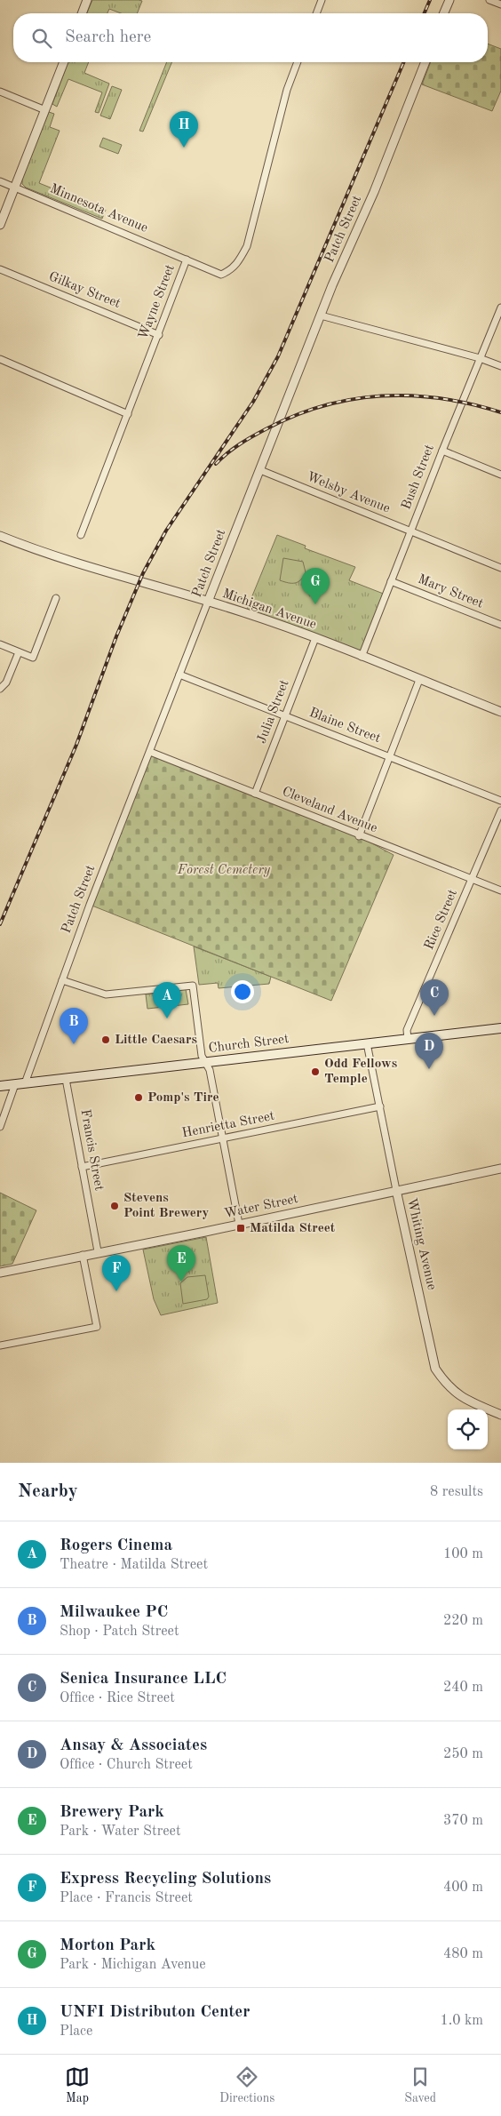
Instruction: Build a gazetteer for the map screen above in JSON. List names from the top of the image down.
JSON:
{
  "streets": {
    "main road": ["Church Street"],
    "street": [
      "Minnesota Avenue",
      "Patch Street",
      "Gilkay Street",
      "Wayne Street",
      "Bush Street",
      "Welsby Avenue",
      "Mary Street",
      "Michigan Avenue",
      "Julia Street",
      "Blaine Street",
      "Cleveland Avenue",
      "Rice Street",
      "Henrietta Street",
      "Francis Street",
      "Water Street",
      "Whiting Avenue"
    ]
  },
  "crossings": [
    ["Minnesota Avenue", "Wayne Street"],
    ["Patch Street", "Welsby Avenue"],
    ["Patch Street", "Michigan Avenue"],
    ["Patch Street", "Blaine Street"],
    ["Patch Street", "Cleveland Avenue"],
    ["Patch Street", "Church Street"],
    ["Gilkay Street", "Wayne Street"],
    ["Bush Street", "Welsby Avenue"],
    ["Bush Street", "Mary Street"],
    ["Bush Street", "Michigan Avenue"],
    ["Michigan Avenue", "Julia Street"],
    ["Julia Street", "Blaine Street"],
    ["Julia Street", "Cleveland Avenue"],
    ["Cleveland Avenue", "Rice Street"],
    ["Rice Street", "Church Street"],
    ["Church Street", "Francis Street"],
    ["Church Street", "Whiting Avenue"],
    ["Henrietta Street", "Francis Street"],
    ["Henrietta Street", "Whiting Avenue"],
    ["Francis Street", "Water Street"],
    ["Water Street", "Whiting Avenue"]
  ],
  "parks": ["Forest Cemetery"],
  "places": {
    "other": [
      "Little Caesars",
      "Odd Fellows Temple",
      "Pomp's Tire",
      "Stevens Point Brewery"
    ],
    "transit": ["Matilda Street"]
  },
  "page": {
    "search": "Search here",
    "pins": [
      "H",
      "G",
      "C",
      "A",
      "B",
      "D",
      "E",
      "F"
    ],
    "heading": ["Nearby", "8 results"],
    "list": [
      {
        "mark": "A",
        "name": "Rogers Cinema",
        "note": "Theatre · Matilda Street",
        "value": "100 m"
      },
      {
        "mark": "B",
        "name": "Milwaukee PC",
        "note": "Shop · Patch Street",
        "value": "220 m"
      },
      {
        "mark": "C",
        "name": "Senica Insurance LLC",
        "note": "Office · Rice Street",
        "value": "240 m"
      },
      {
        "mark": "D",
        "name": "Ansay & Associates",
        "note": "Office · Church Street",
        "value": "250 m"
      },
      {
        "mark": "E",
        "name": "Brewery Park",
        "note": "Park · Water Street",
        "value": "370 m"
      },
      {
        "mark": "F",
        "name": "Express Recycling Solutions",
        "note": "Place · Francis Street",
        "value": "400 m"
      },
      {
        "mark": "G",
        "name": "Morton Park",
        "note": "Park · Michigan Avenue",
        "value": "480 m"
      },
      {
        "mark": "H",
        "name": "UNFI Distributon Center",
        "note": "Place",
        "value": "1.0 km"
      }
    ],
    "nav": ["Map", "Directions", "Saved"]
  }
}
